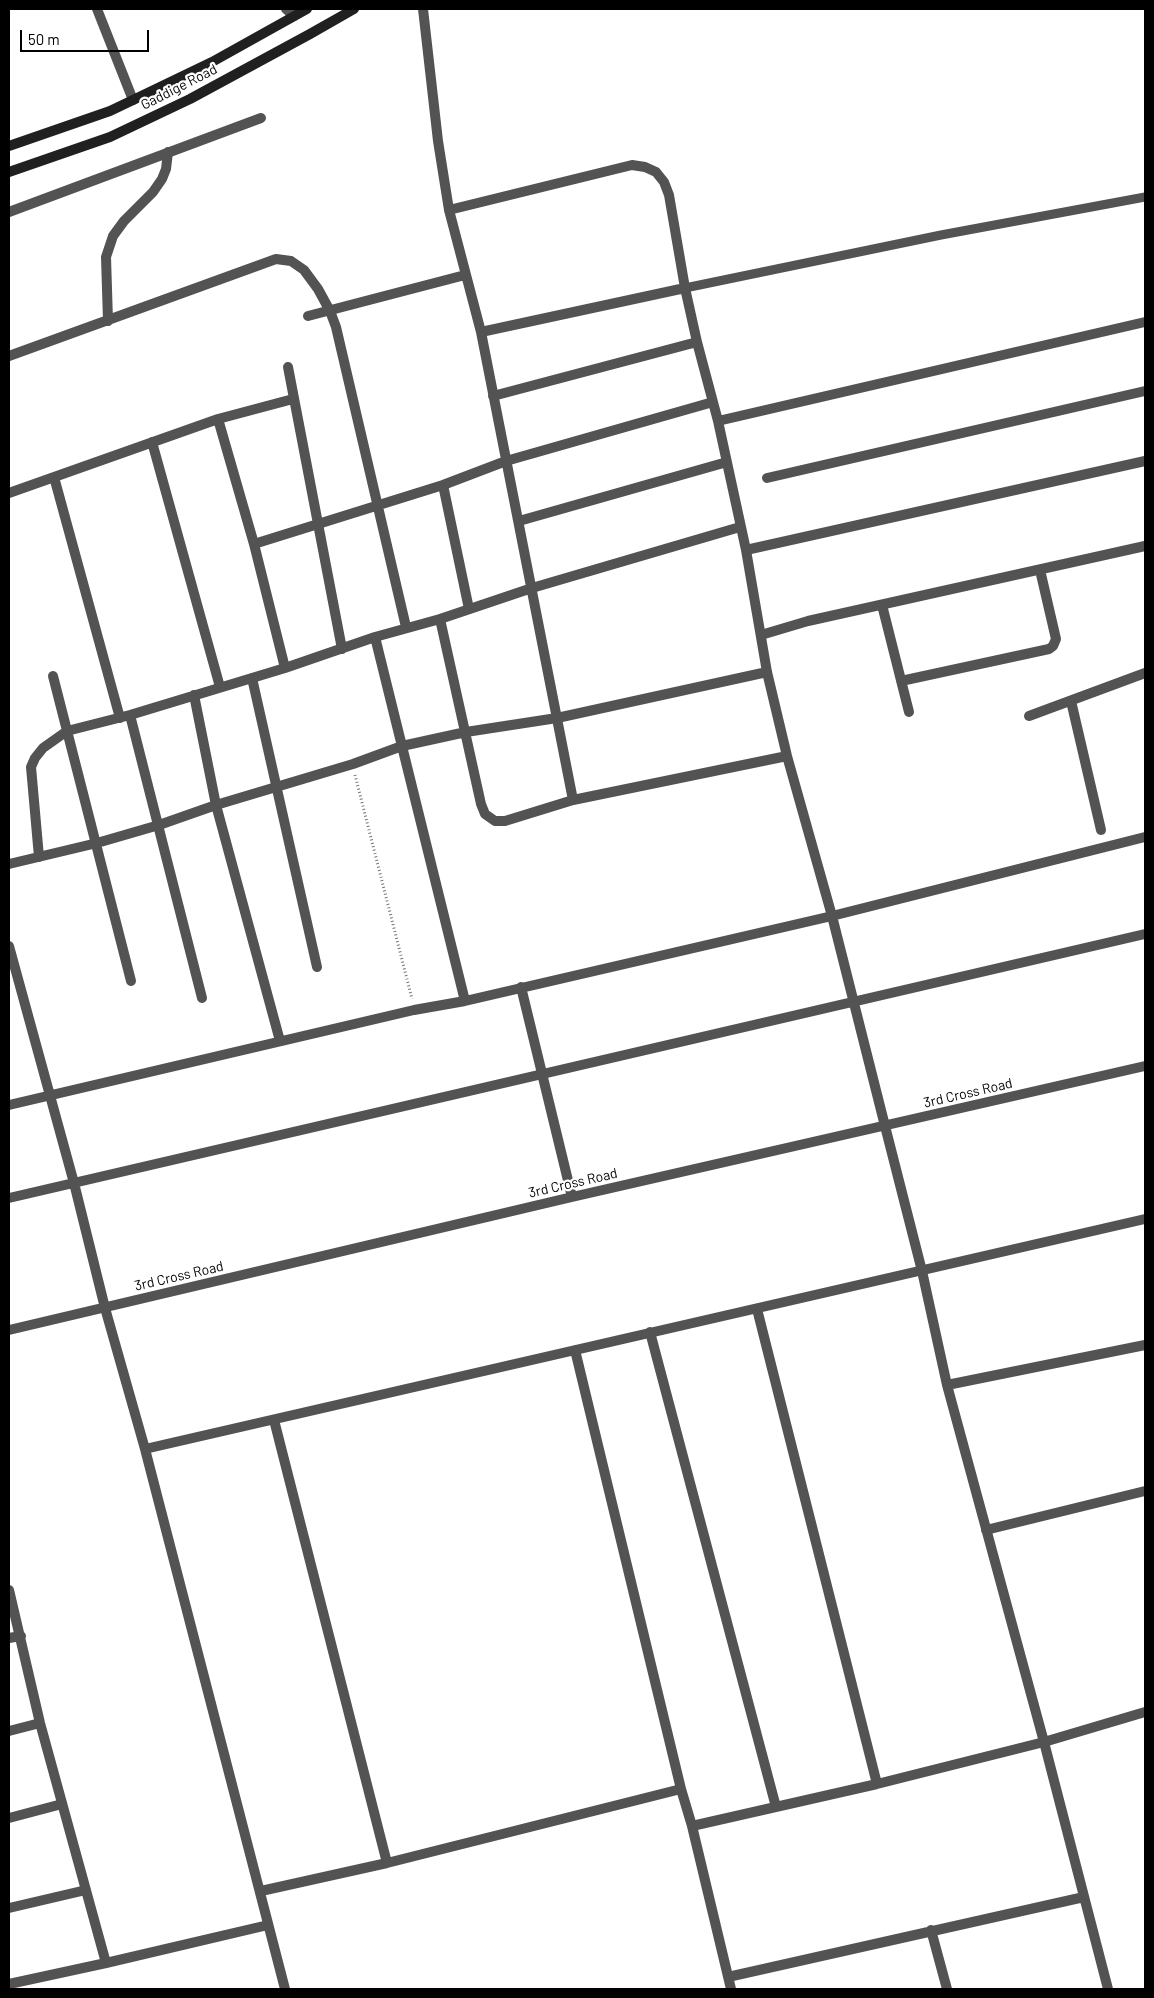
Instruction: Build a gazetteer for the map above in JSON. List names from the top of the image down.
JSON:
{
  "streets": {
    "main road": ["Gaddige Road"],
    "street": ["3rd Cross Road"]
  },
  "scale_bar": "50 m"
}
